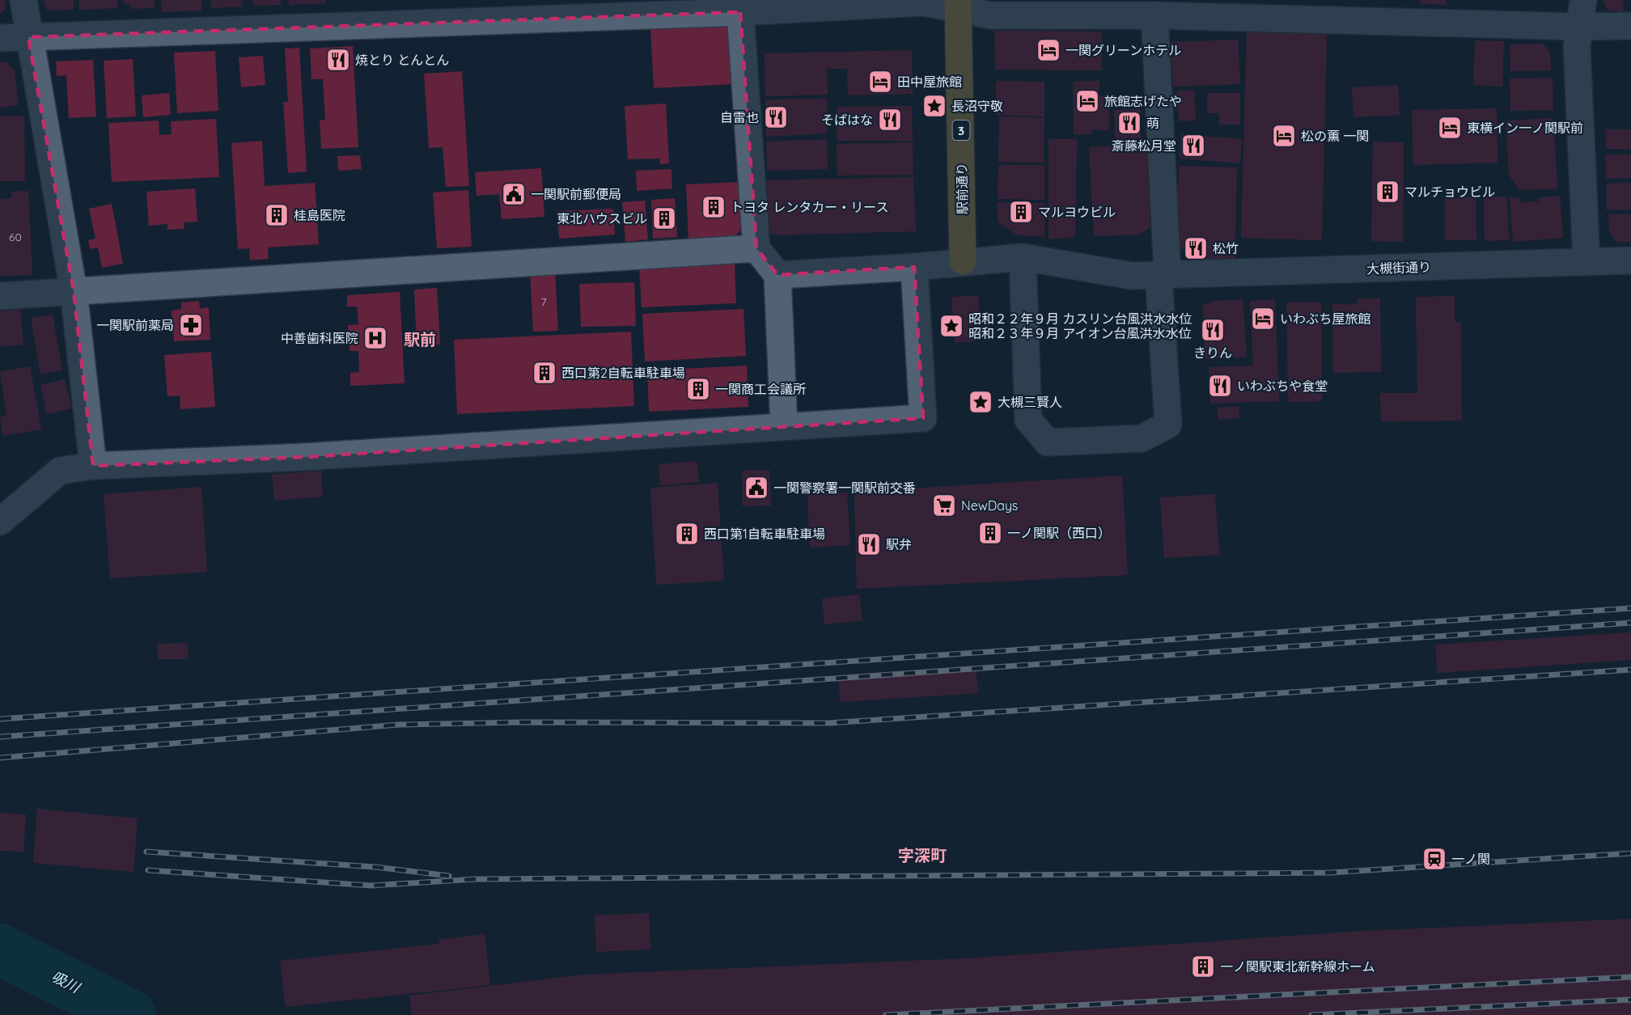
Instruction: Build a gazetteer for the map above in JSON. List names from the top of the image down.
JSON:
{
  "streets": {
    "main road": ["3", "駅前通り"],
    "street": ["大槻街通り"]
  },
  "crossings": [
    ["駅前通り", "大槻街通り"]
  ],
  "districts": ["駅前", "字深町"],
  "water": ["吸川"],
  "places": {
    "hotel": [
      "一関グリーンホテル",
      "田中屋旅館",
      "旅館志げたや",
      "東横イン一ノ関駅前",
      "松の薫 一関",
      "いわぶち屋旅館"
    ],
    "restaurant": [
      "焼とり とんとん",
      "自雷也",
      "そばはな",
      "萌",
      "斎藤松月堂",
      "松竹",
      "きりん",
      "いわぶちや食堂",
      "駅弁"
    ],
    "place": ["長沼守敬", "昭和２２年９月 カスリン台風洪水水位 昭和２３年９月 アイオン台風洪水水位", "大槻三賢人"],
    "building": [
      "マルチョウビル",
      "トヨタ レンタカー・リース",
      "マルヨウビル",
      "桂島医院",
      "東北ハウスビル",
      "西口第2自転車駐車場",
      "一関商工会議所",
      "一ノ関駅（西口）",
      "西口第1自転車駐車場",
      "一ノ関駅東北新幹線ホーム"
    ],
    "public building": ["一関駅前郵便局", "一関警察署一関駅前交番"],
    "pharmacy": ["一関駅前薬局"],
    "hospital": ["中善歯科医院"],
    "supermarket": ["NewDays"],
    "station": ["一ノ関"]
  },
  "house_numbers": ["60", "7"]
}
